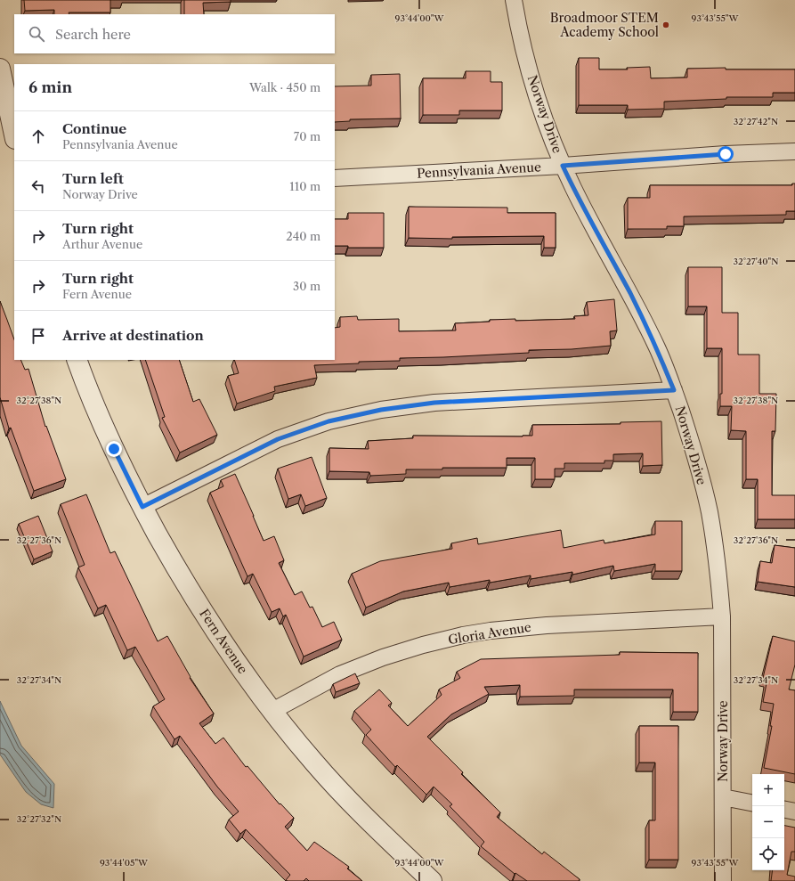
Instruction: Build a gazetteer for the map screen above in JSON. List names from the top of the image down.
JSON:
{
  "streets": {
    "street": [
      "Norway Drive",
      "Pennsylvania Avenue",
      "Gloria Avenue",
      "Fern Avenue"
    ]
  },
  "crossings": [
    ["Norway Drive", "Pennsylvania Avenue"],
    ["Norway Drive", "Gloria Avenue"],
    ["Gloria Avenue", "Fern Avenue"]
  ],
  "places": ["Broadmoor STEM Academy School"],
  "page": {
    "search": "Search here",
    "heading": ["6 min", "Walk · 450 m"],
    "list": [
      ["Continue", "Pennsylvania Avenue", "70 m"],
      ["Turn left", "Norway Drive", "110 m"],
      ["Turn right", "Arthur Avenue", "240 m"],
      ["Turn right", "Fern Avenue", "30 m"],
      "Arrive at destination"
    ],
    "map_buttons": ["+", "−"]
  },
  "coordinates": [
    "93°44'00\"W",
    "93°43'55\"W",
    "32°27'42\"N",
    "32°27'40\"N",
    "32°27'38\"N",
    "32°27'36\"N",
    "32°27'34\"N",
    "32°27'32\"N",
    "93°44'05\"W"
  ]
}
